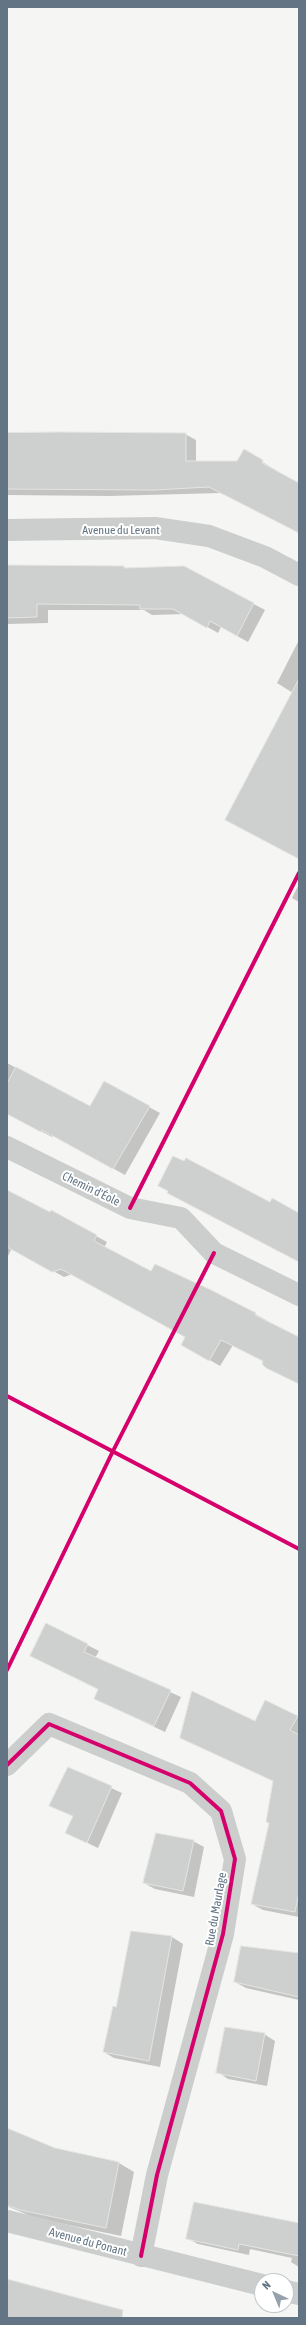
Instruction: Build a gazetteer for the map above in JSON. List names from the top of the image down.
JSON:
{
  "streets": {
    "street": [
      "Avenue du Levant",
      "Chemin d'Éole",
      "Rue du Maurlage",
      "Avenue du Ponant"
    ]
  },
  "crossings": [
    ["Rue du Maurlage", "Avenue du Ponant"]
  ],
  "north": "top left"
}
